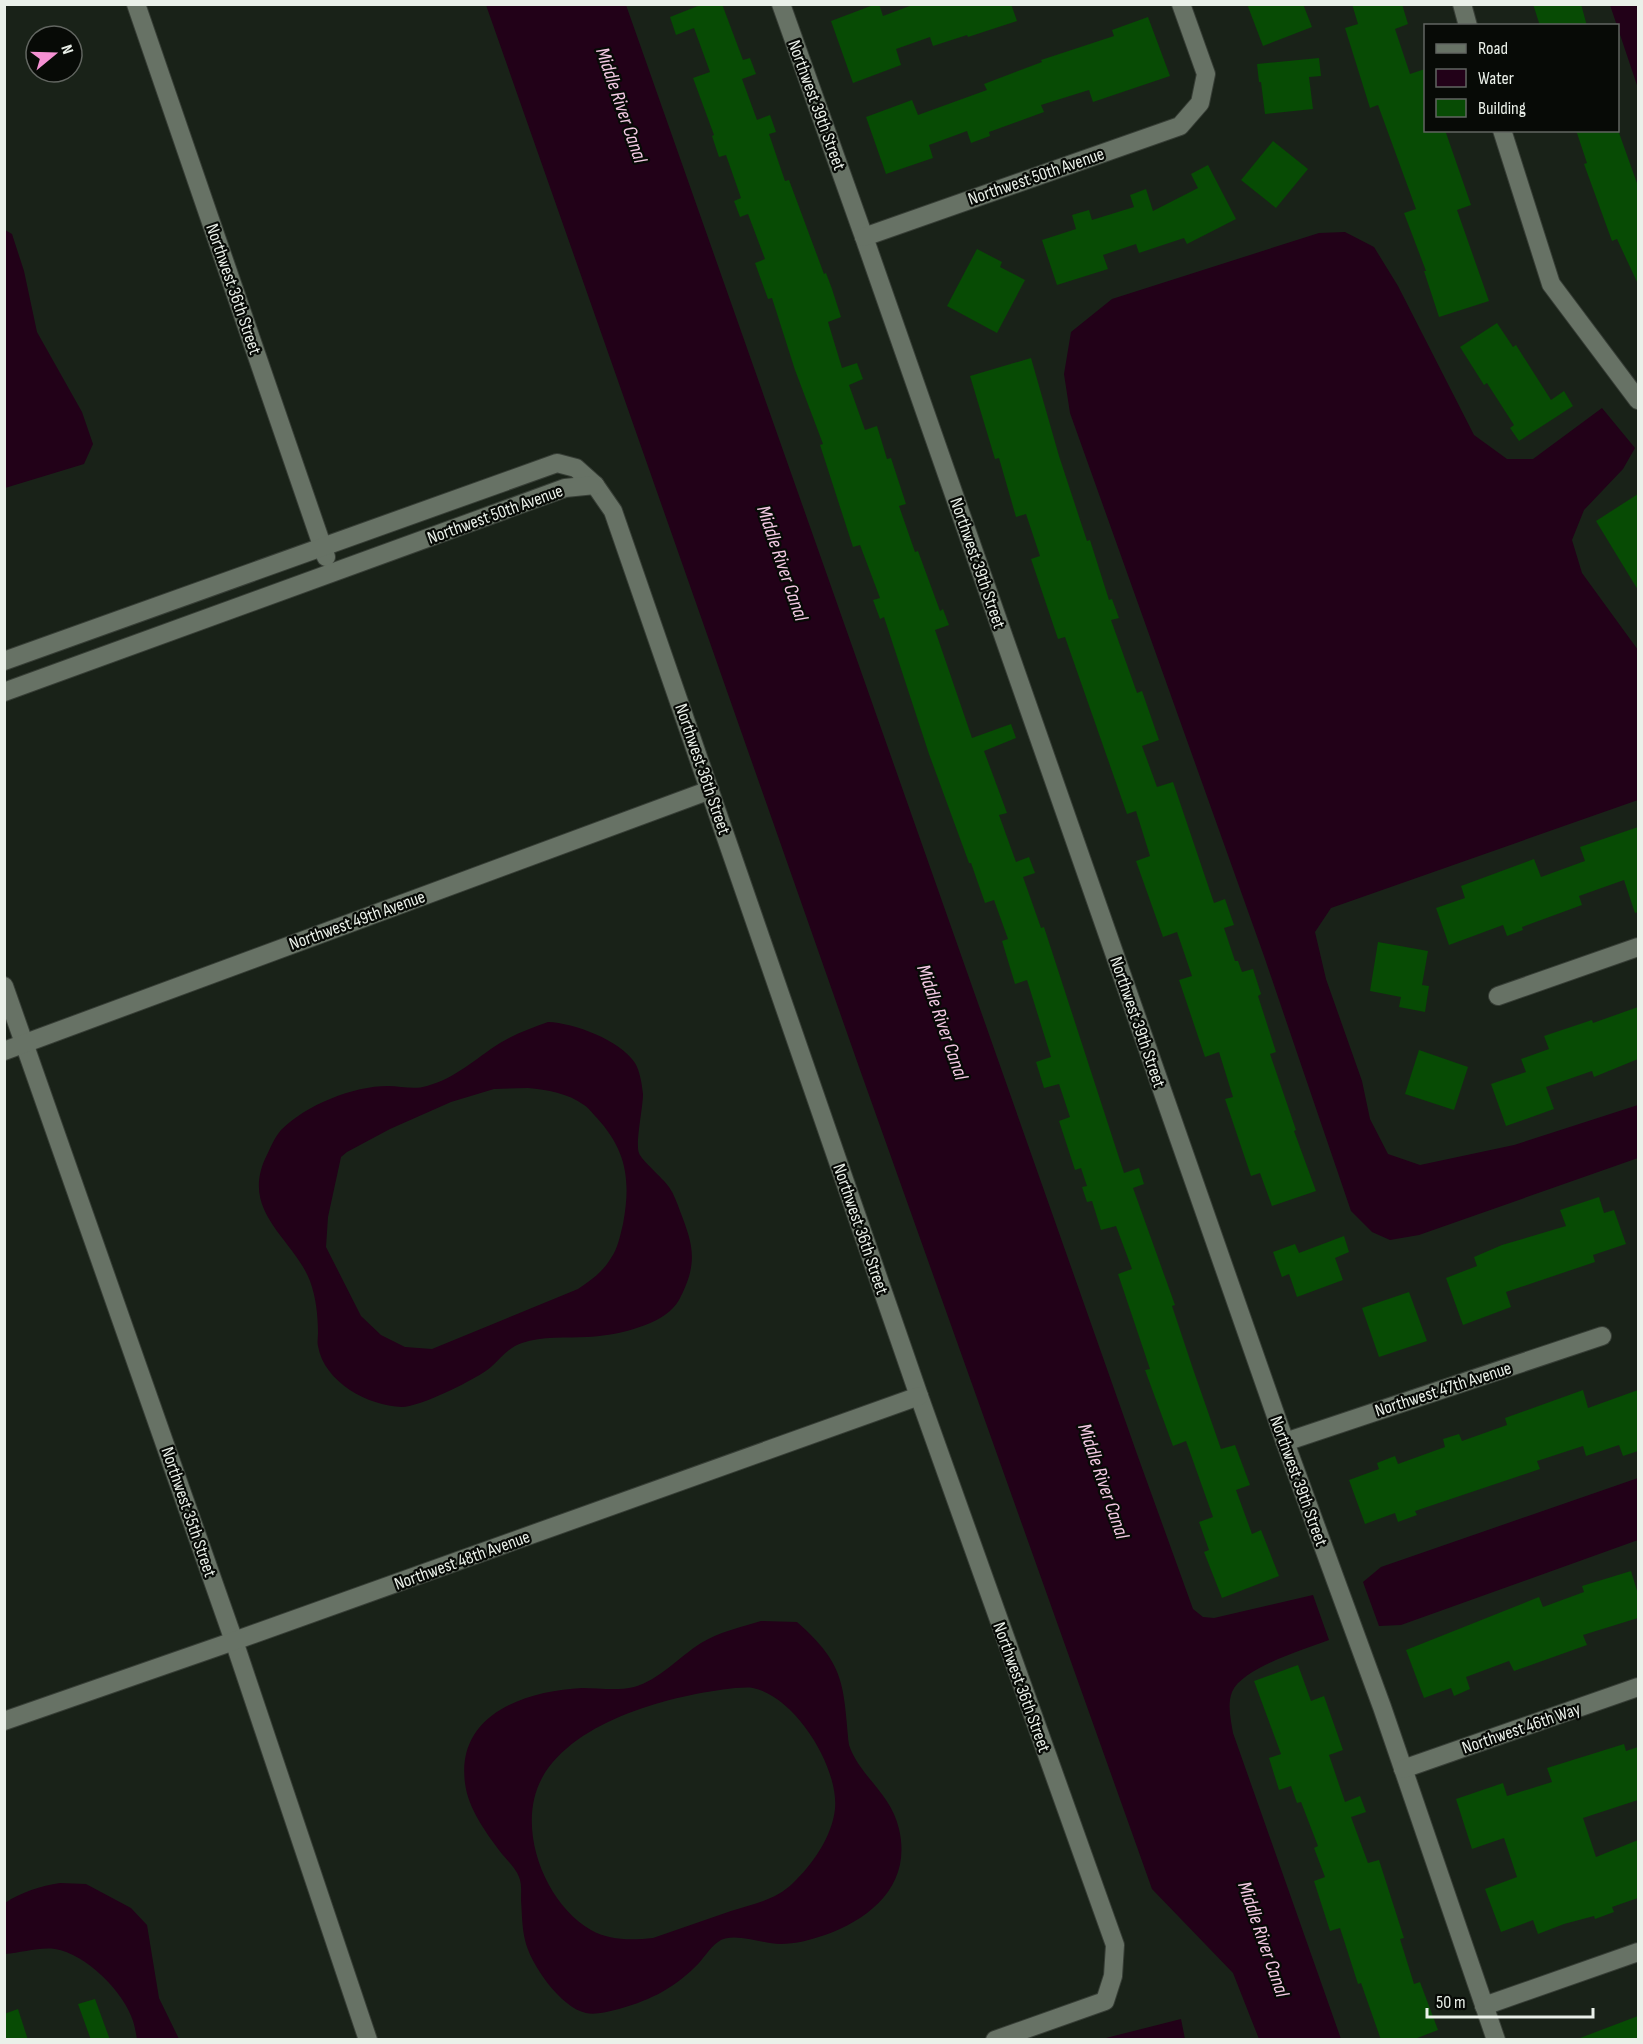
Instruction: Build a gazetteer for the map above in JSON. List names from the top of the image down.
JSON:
{
  "streets": {
    "street": [
      "Northwest 39th Street",
      "Northwest 50th Avenue",
      "Northwest 36th Street",
      "Northwest 49th Avenue",
      "Northwest 47th Avenue",
      "Northwest 35th Street",
      "Northwest 48th Avenue",
      "Northwest 46th Way"
    ]
  },
  "crossings": [
    ["Northwest 39th Street", "Northwest 50th Avenue"],
    ["Northwest 39th Street", "Northwest 47th Avenue"],
    ["Northwest 39th Street", "Northwest 46th Way"],
    ["Northwest 50th Avenue", "Northwest 36th Street"],
    ["Northwest 36th Street", "Northwest 49th Avenue"],
    ["Northwest 36th Street", "Northwest 48th Avenue"],
    ["Northwest 49th Avenue", "Northwest 35th Street"],
    ["Northwest 35th Street", "Northwest 48th Avenue"]
  ],
  "water": ["Middle River Canal"],
  "legend": ["Road", "Water", "Building"],
  "scale_bar": "50 m",
  "north": "right"
}
